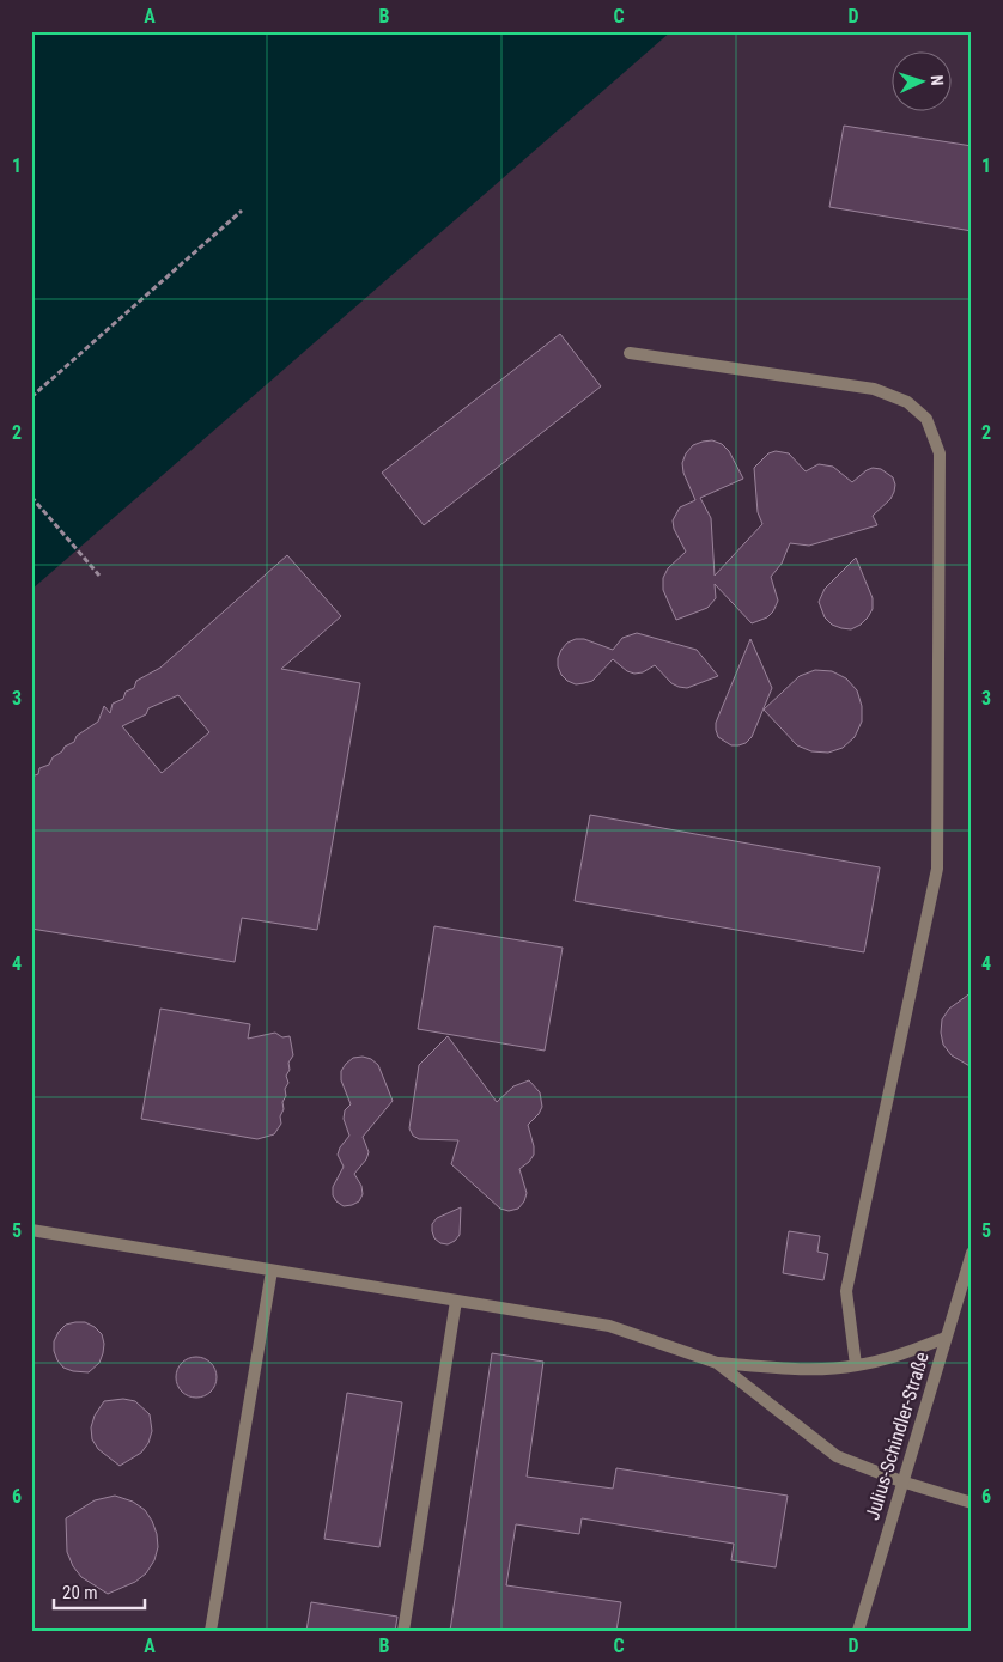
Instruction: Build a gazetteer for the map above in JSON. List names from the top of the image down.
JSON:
{
  "streets": {
    "street": ["Julius-Schindler-Straße"]
  },
  "scale_bar": "20 m",
  "north": "right",
  "grid": {
    "columns": [
      "A",
      "B",
      "C",
      "D"
    ],
    "rows": [
      "1",
      "2",
      "3",
      "4",
      "5",
      "6"
    ]
  }
}
